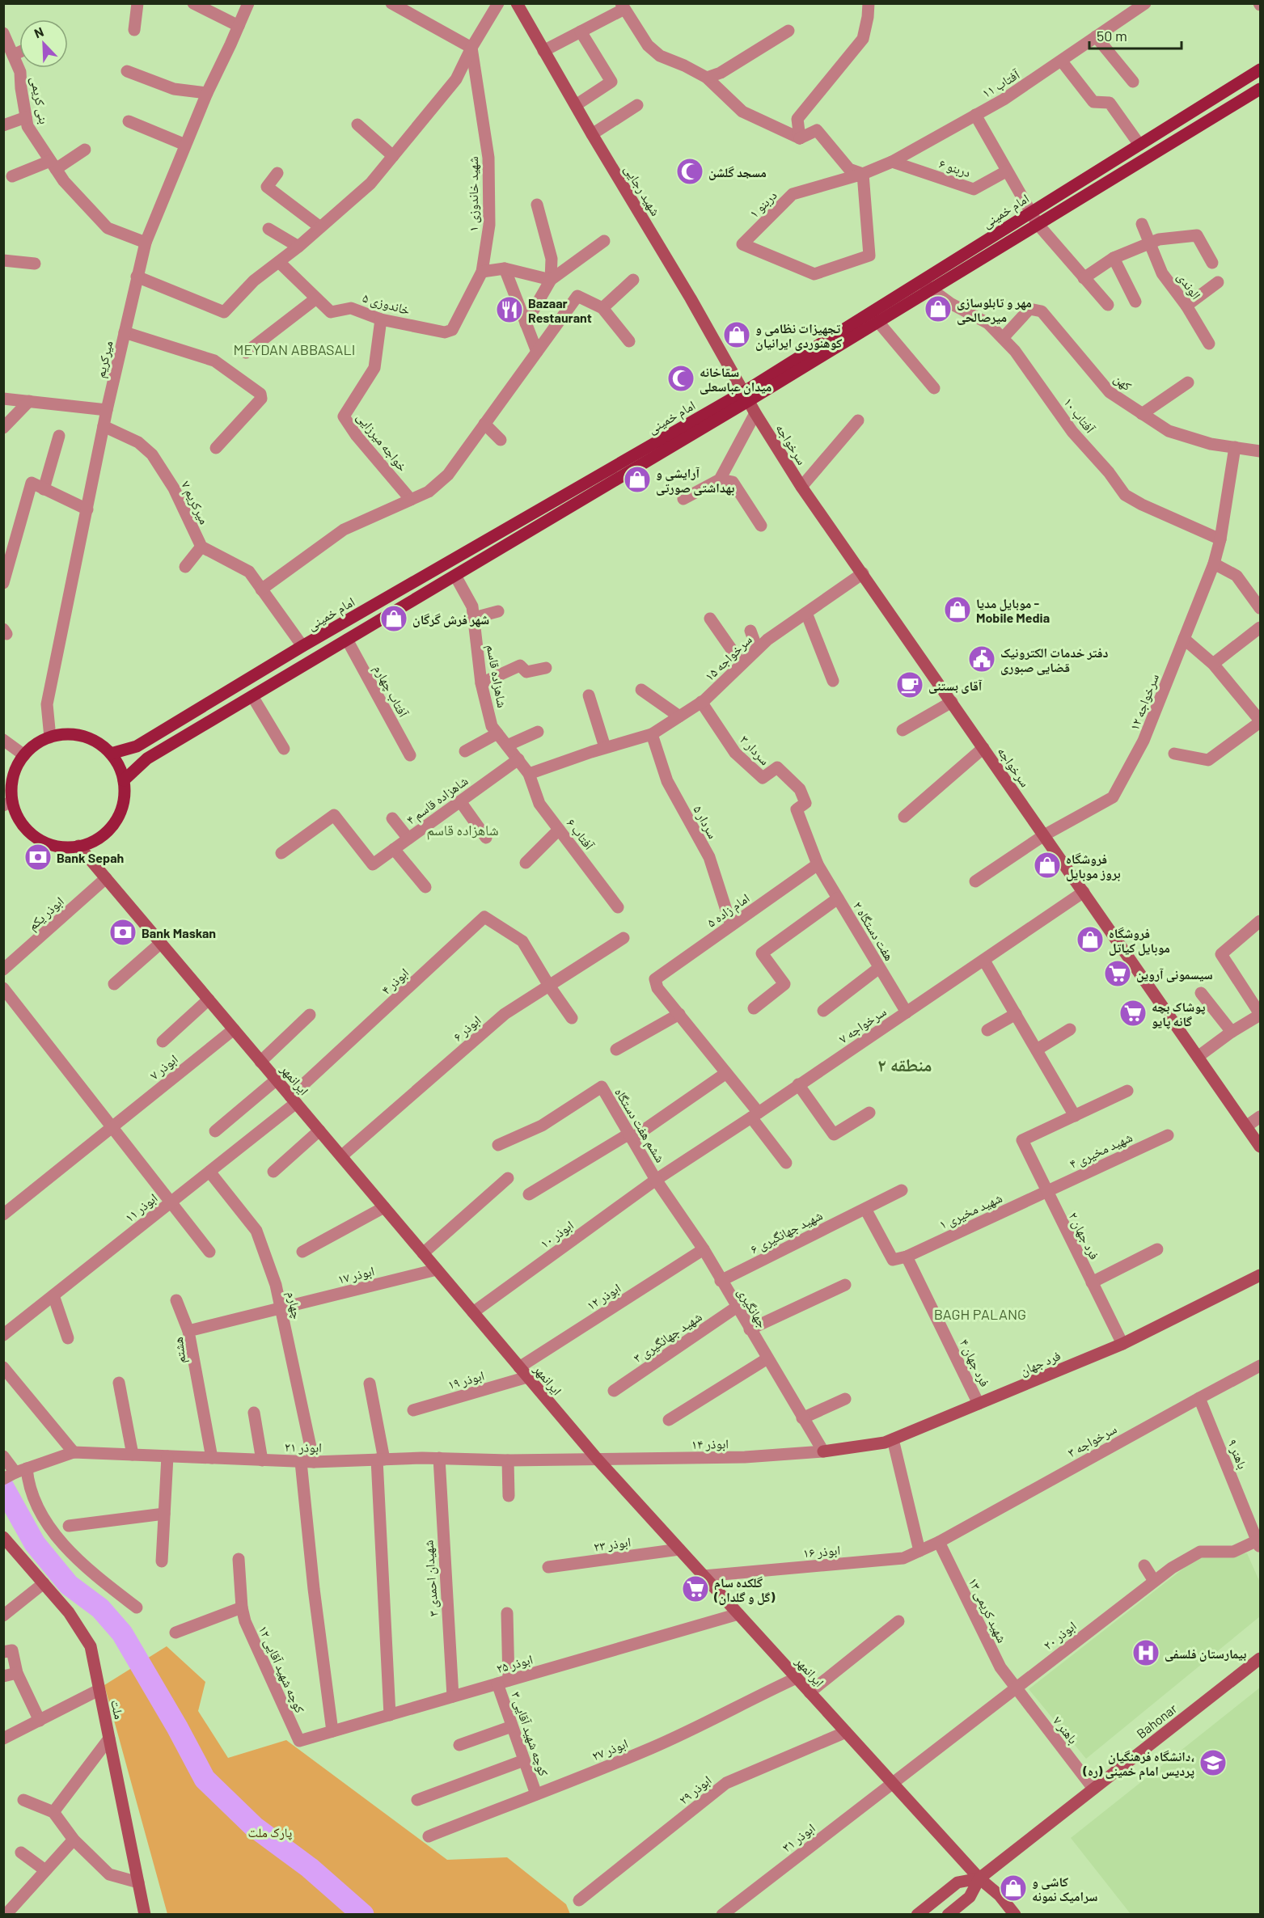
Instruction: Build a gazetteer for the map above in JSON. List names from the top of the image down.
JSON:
{
  "streets": {
    "main road": [
      "شهید رجایی",
      "امام خمینی",
      "سرخواجه",
      "ایرانمهر",
      "فرد جهان",
      "ملت",
      "Bahonar"
    ],
    "street": [
      "آفتاب ۱۱",
      "بنی کریمی",
      "۶ دربنو",
      "۱ شهید خاندوزی",
      "دربنو ۱",
      "الوندی",
      "خاندوزی ۵",
      "میرکریم",
      "کهن",
      "۱۰ آفتاب",
      "خواجه میرزایی",
      "۷ میرکریم",
      "سرخواجه ۱۵",
      "شاهزاده قاسم",
      "آفتاب چهارم",
      "۱۲ سرخواجه",
      "۳ سردار",
      "شاهزاده قاسم ۴",
      "۵ سردار",
      "آفتاب ۶",
      "۵ امام زاده",
      "ابوذر یکم",
      "هفت دستگاه ۲",
      "ابوذر ۴",
      "سرخواجه ۷",
      "ابوذر ۶",
      "۷ ابوذر",
      "ششم هفت دستگاه",
      "۴ شهید مخیری",
      "ابوذر ۱۱",
      "شهید مخیری ۱",
      "۶ شهید جهانگیری",
      "ابوذر ۱۰",
      "۲ فرد جهان",
      "۱۷ ابوذر",
      "ابوذر ۱۲",
      "چهارم",
      "جهانگیری",
      "۳ شهید جهانگیری",
      "هشتم",
      "۴ فرد جهان",
      "ابوذر ۱۹",
      "سرخواجه ۳",
      "۱۴ ابوذر",
      "۲۱ ابوذر",
      "۹ باهنر",
      "۲۳ ابوذر",
      "۱۶ ابوذر",
      "شهیدان احمدی ۳",
      "۱۳ شهید کریمی",
      "ابوذر ۲۰",
      "ابوذر ۲۵",
      "کوچه شهید آقایی ۱۲",
      "باهنر ۷",
      "کوچه شهید آقایی ۳",
      "ابوذر ۲۷",
      "ابوذر ۲۹",
      "ابوذر ۳۱"
    ]
  },
  "crossings": [
    ["آفتاب ۱۱", "۶ دربنو"],
    ["آفتاب ۱۱", "دربنو ۱"],
    ["بنی کریمی", "میرکریم"],
    ["شهید رجایی", "امام خمینی"],
    ["شهید رجایی", "سرخواجه"],
    ["۱ شهید خاندوزی", "خاندوزی ۵"],
    ["امام خمینی", "میرکریم"],
    ["امام خمینی", "۱۰ آفتاب"],
    ["امام خمینی", "سرخواجه"],
    ["امام خمینی", "شاهزاده قاسم"],
    ["امام خمینی", "آفتاب چهارم"],
    ["امام خمینی", "ایرانمهر"],
    ["خاندوزی ۵", "خواجه میرزایی"],
    ["میرکریم", "۷ میرکریم"],
    ["میرکریم", "ایرانمهر"],
    ["کهن", "۱۰ آفتاب"],
    ["کهن", "۱۲ سرخواجه"],
    ["۱۰ آفتاب", "۱۲ سرخواجه"],
    ["سرخواجه", "سرخواجه ۱۵"],
    ["سرخواجه", "۱۲ سرخواجه"],
    ["سرخواجه", "سرخواجه ۷"],
    ["سرخواجه ۱۵", "شاهزاده قاسم"],
    ["سرخواجه ۱۵", "۳ سردار"],
    ["سرخواجه ۱۵", "۵ سردار"],
    ["سرخواجه ۱۵", "آفتاب ۶"],
    ["شاهزاده قاسم", "شاهزاده قاسم ۴"],
    ["شاهزاده قاسم", "آفتاب ۶"],
    ["۳ سردار", "۵ امام زاده"],
    ["۳ سردار", "هفت دستگاه ۲"],
    ["۵ سردار", "۵ امام زاده"],
    ["۵ امام زاده", "هفت دستگاه ۲"],
    ["ابوذر یکم", "ایرانمهر"],
    ["هفت دستگاه ۲", "سرخواجه ۷"],
    ["ابوذر ۴", "ابوذر ۶"],
    ["ابوذر ۴", "ایرانمهر"],
    ["ابوذر ۴", "ابوذر ۱۱"],
    ["سرخواجه ۷", "ششم هفت دستگاه"],
    ["سرخواجه ۷", "ابوذر ۱۰"],
    ["سرخواجه ۷", "جهانگیری"],
    ["ابوذر ۶", "ایرانمهر"],
    ["۷ ابوذر", "ایرانمهر"],
    ["ایرانمهر", "ابوذر ۱۱"],
    ["ایرانمهر", "ابوذر ۱۰"],
    ["ایرانمهر", "۱۷ ابوذر"],
    ["ایرانمهر", "ابوذر ۱۲"],
    ["ایرانمهر", "ابوذر ۱۹"],
    ["ایرانمهر", "۱۴ ابوذر"],
    ["ایرانمهر", "۲۱ ابوذر"],
    ["ایرانمهر", "۲۳ ابوذر"],
    ["ایرانمهر", "۱۶ ابوذر"],
    ["ایرانمهر", "ابوذر ۲۰"],
    ["ایرانمهر", "ابوذر ۲۵"],
    ["ایرانمهر", "Bahonar"],
    ["ایرانمهر", "ابوذر ۲۷"],
    ["ایرانمهر", "ابوذر ۲۹"],
    ["ایرانمهر", "ابوذر ۳۱"],
    ["ششم هفت دستگاه", "ابوذر ۱۰"],
    ["ششم هفت دستگاه", "جهانگیری"],
    ["۴ شهید مخیری", "شهید مخیری ۱"],
    ["۴ شهید مخیری", "۲ فرد جهان"],
    ["ابوذر ۱۱", "چهارم"],
    ["شهید مخیری ۱", "۲ فرد جهان"],
    ["شهید مخیری ۱", "۴ فرد جهان"],
    ["۶ شهید جهانگیری", "جهانگیری"],
    ["ابوذر ۱۰", "جهانگیری"],
    ["۲ فرد جهان", "فرد جهان"],
    ["۱۷ ابوذر", "چهارم"],
    ["۱۷ ابوذر", "هشتم"],
    ["ابوذر ۱۲", "جهانگیری"],
    ["ابوذر ۱۲", "ابوذر ۱۹"],
    ["چهارم", "هشتم"],
    ["چهارم", "۲۱ ابوذر"],
    ["جهانگیری", "۳ شهید جهانگیری"],
    ["جهانگیری", "فرد جهان"],
    ["جهانگیری", "۱۴ ابوذر"],
    ["هشتم", "۲۱ ابوذر"],
    ["۴ فرد جهان", "فرد جهان"],
    ["فرد جهان", "۱۴ ابوذر"],
    ["سرخواجه ۳", "۹ باهنر"],
    ["سرخواجه ۳", "۱۶ ابوذر"],
    ["سرخواجه ۳", "۱۳ شهید کریمی"],
    ["۱۴ ابوذر", "۲۱ ابوذر"],
    ["۲۱ ابوذر", "شهیدان احمدی ۳"],
    ["۹ باهنر", "ابوذر ۲۰"],
    ["۱۶ ابوذر", "۱۳ شهید کریمی"],
    ["شهیدان احمدی ۳", "ابوذر ۲۵"],
    ["۱۳ شهید کریمی", "ابوذر ۲۰"],
    ["۱۳ شهید کریمی", "باهنر ۷"],
    ["ابوذر ۲۰", "باهنر ۷"],
    ["ابوذر ۲۰", "ابوذر ۳۱"],
    ["ابوذر ۲۵", "کوچه شهید آقایی ۱۲"],
    ["ابوذر ۲۵", "کوچه شهید آقایی ۳"],
    ["Bahonar", "باهنر ۷"],
    ["کوچه شهید آقایی ۳", "ابوذر ۲۷"]
  ],
  "districts": [
    "MEYDAN ABBASALI",
    "شاهزاده قاسم",
    "منطقه ۲",
    "BAGH PALANG"
  ],
  "parks": ["پارک ملت"],
  "places": {
    "mosque": ["مسجد گلشن", "سقاخانه میدان عباسعلی"],
    "shop": [
      "مهر و تابلوسازی میرصالحی",
      "تجهیزات نظامی و کوهنوردی ایرانیان",
      "آرایشی و بهداشتی صورتی",
      "موبایل مدیا - Mobile Media",
      "شهر فرش گرگان",
      "فروشگاه بروز موبایل",
      "فروشگاه موبایل کیاتل",
      "کاشی و سرامیک نمونه"
    ],
    "restaurant": ["Bazaar Restaurant"],
    "public building": ["دفتر خدمات الکترونیک قضایی صبوری"],
    "cafe": ["آقای بستنی"],
    "bank": ["Bank Sepah", "Bank Maskan"],
    "supermarket": ["سیسمونی آروین", "پوشاک بچه گانه پایو", "گلکده سام (گل و گلدان)"],
    "hospital": ["بیمارستان فلسفی"],
    "school or university": ["دانشگاه فرهنگیان، پردیس امام خمینی (ره)"]
  },
  "scale_bar": "50 m",
  "north": "top left"
}
